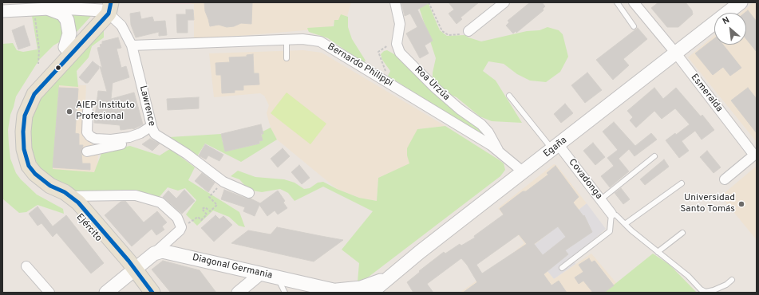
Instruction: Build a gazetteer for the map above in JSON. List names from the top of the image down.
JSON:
{
  "streets": {
    "main road": ["Egaña", "Ejército", "Diagonal Germania"],
    "street": [
      "Bernardo Philippi",
      "Roa Urzúa",
      "Esmeralda",
      "Lawrence",
      "Covadonga"
    ]
  },
  "crossings": [
    ["Bernardo Philippi", "Roa Urzúa"],
    ["Bernardo Philippi", "Lawrence"],
    ["Bernardo Philippi", "Egaña"],
    ["Esmeralda", "Egaña"],
    ["Lawrence", "Ejército"],
    ["Egaña", "Covadonga"],
    ["Egaña", "Diagonal Germania"]
  ],
  "places": ["AIEP Instituto Profesional", "Universidad Santo Tomás"],
  "north": "top left"
}
